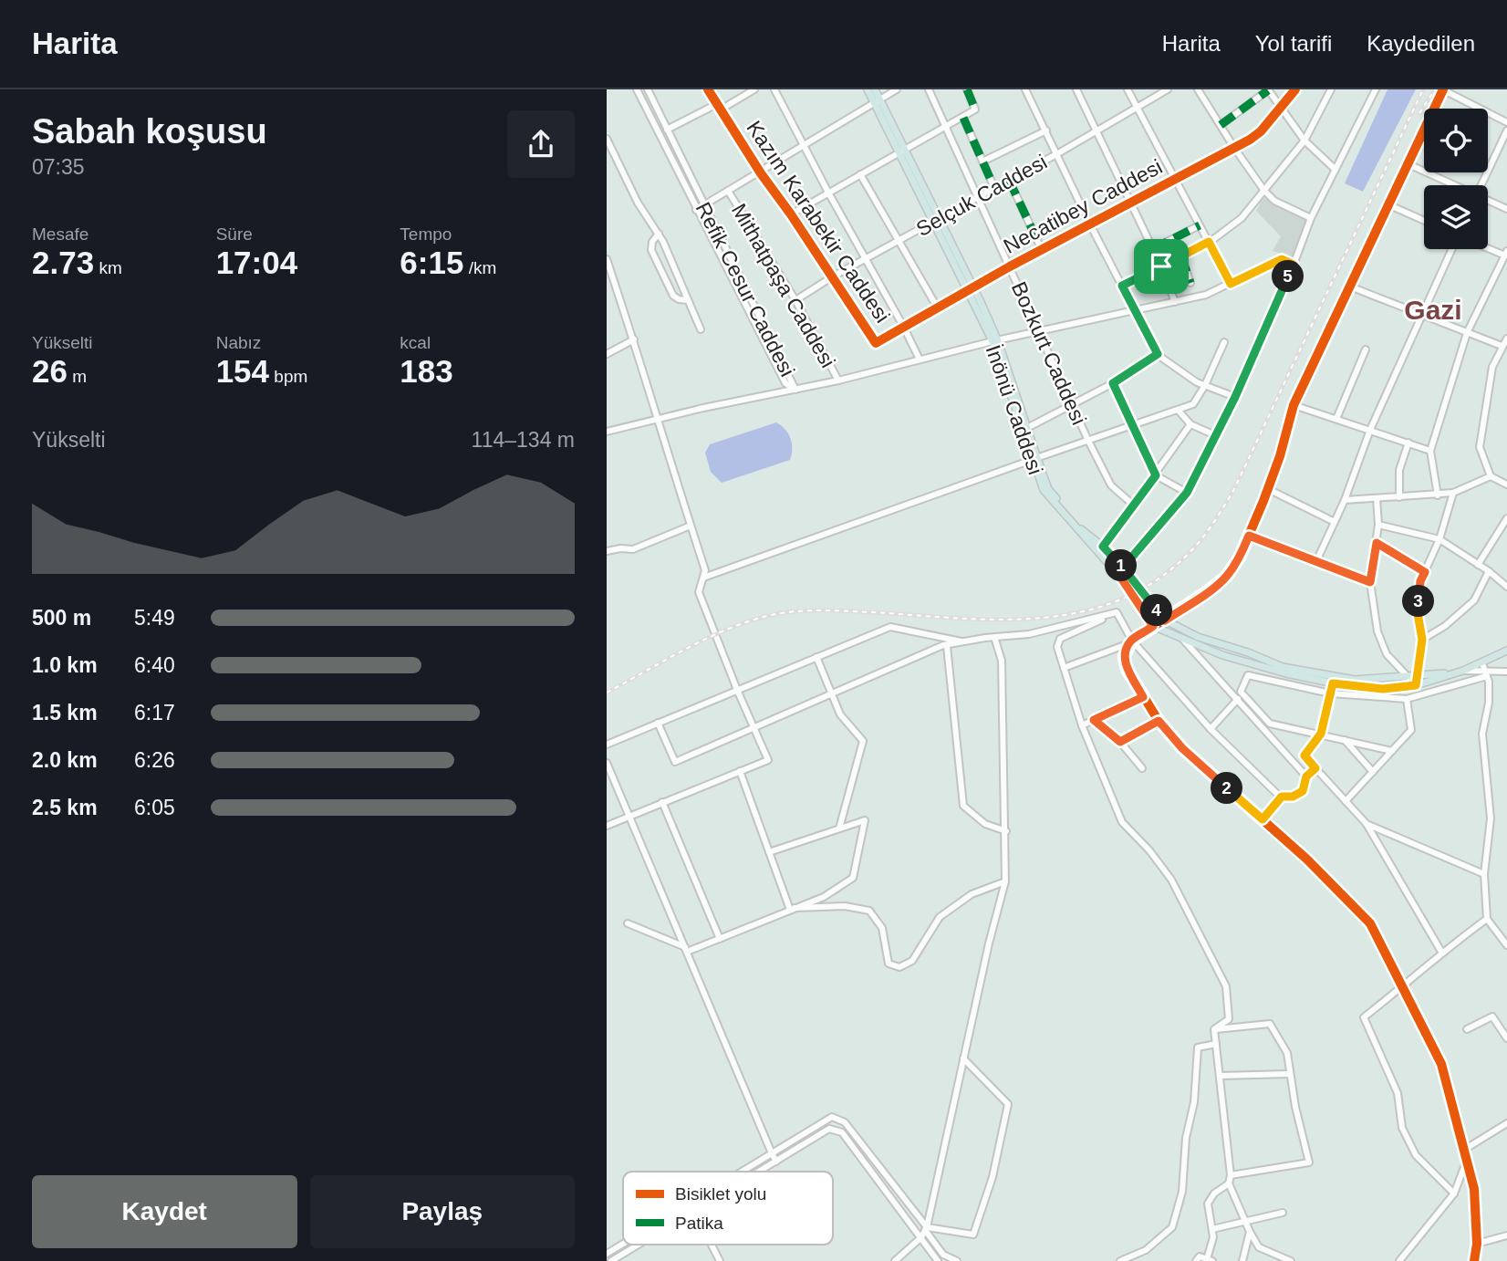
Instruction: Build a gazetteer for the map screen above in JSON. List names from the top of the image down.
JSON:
{
  "streets": {
    "main road": ["İnönü Caddesi"],
    "street": [
      "Selçuk Caddesi",
      "Necatibey Caddesi",
      "Kazım Karabekir Caddesi",
      "Mithatpaşa Caddesi",
      "Refik Cesur Caddesi",
      "Bozkurt Caddesi"
    ]
  },
  "crossings": [
    ["Selçuk Caddesi", "Kazım Karabekir Caddesi"],
    ["Selçuk Caddesi", "Mithatpaşa Caddesi"],
    ["Selçuk Caddesi", "Bozkurt Caddesi"],
    ["Selçuk Caddesi", "İnönü Caddesi"],
    ["Necatibey Caddesi", "Kazım Karabekir Caddesi"],
    ["Necatibey Caddesi", "Bozkurt Caddesi"],
    ["Necatibey Caddesi", "İnönü Caddesi"]
  ],
  "districts": ["Gazi"],
  "legend": ["Bisiklet yolu", "Patika"],
  "page": {
    "header": "Harita",
    "nav": ["Harita", "Yol tarifi", "Kaydedilen"],
    "heading": ["Sabah koşusu", "07:35"],
    "stats": [
      ["Mesafe", "2.73 km"],
      ["Süre", "17:04"],
      ["Tempo", "6:15 /km"],
      ["Yükselti", "26 m"],
      ["Nabız", "154 bpm"],
      ["kcal", "183"]
    ],
    "pins": [
      "5",
      "1",
      "3",
      "4",
      "2"
    ],
    "chart": ["Yükselti", "114–134 m"],
    "list": [
      {
        "name": "500 m",
        "note": "5:49"
      },
      {
        "name": "1.0 km",
        "note": "6:40"
      },
      {
        "name": "1.5 km",
        "note": "6:17"
      },
      {
        "name": "2.0 km",
        "note": "6:26"
      },
      {
        "name": "2.5 km",
        "note": "6:05"
      }
    ],
    "buttons": ["Kaydet", "Paylaş"]
  }
}
